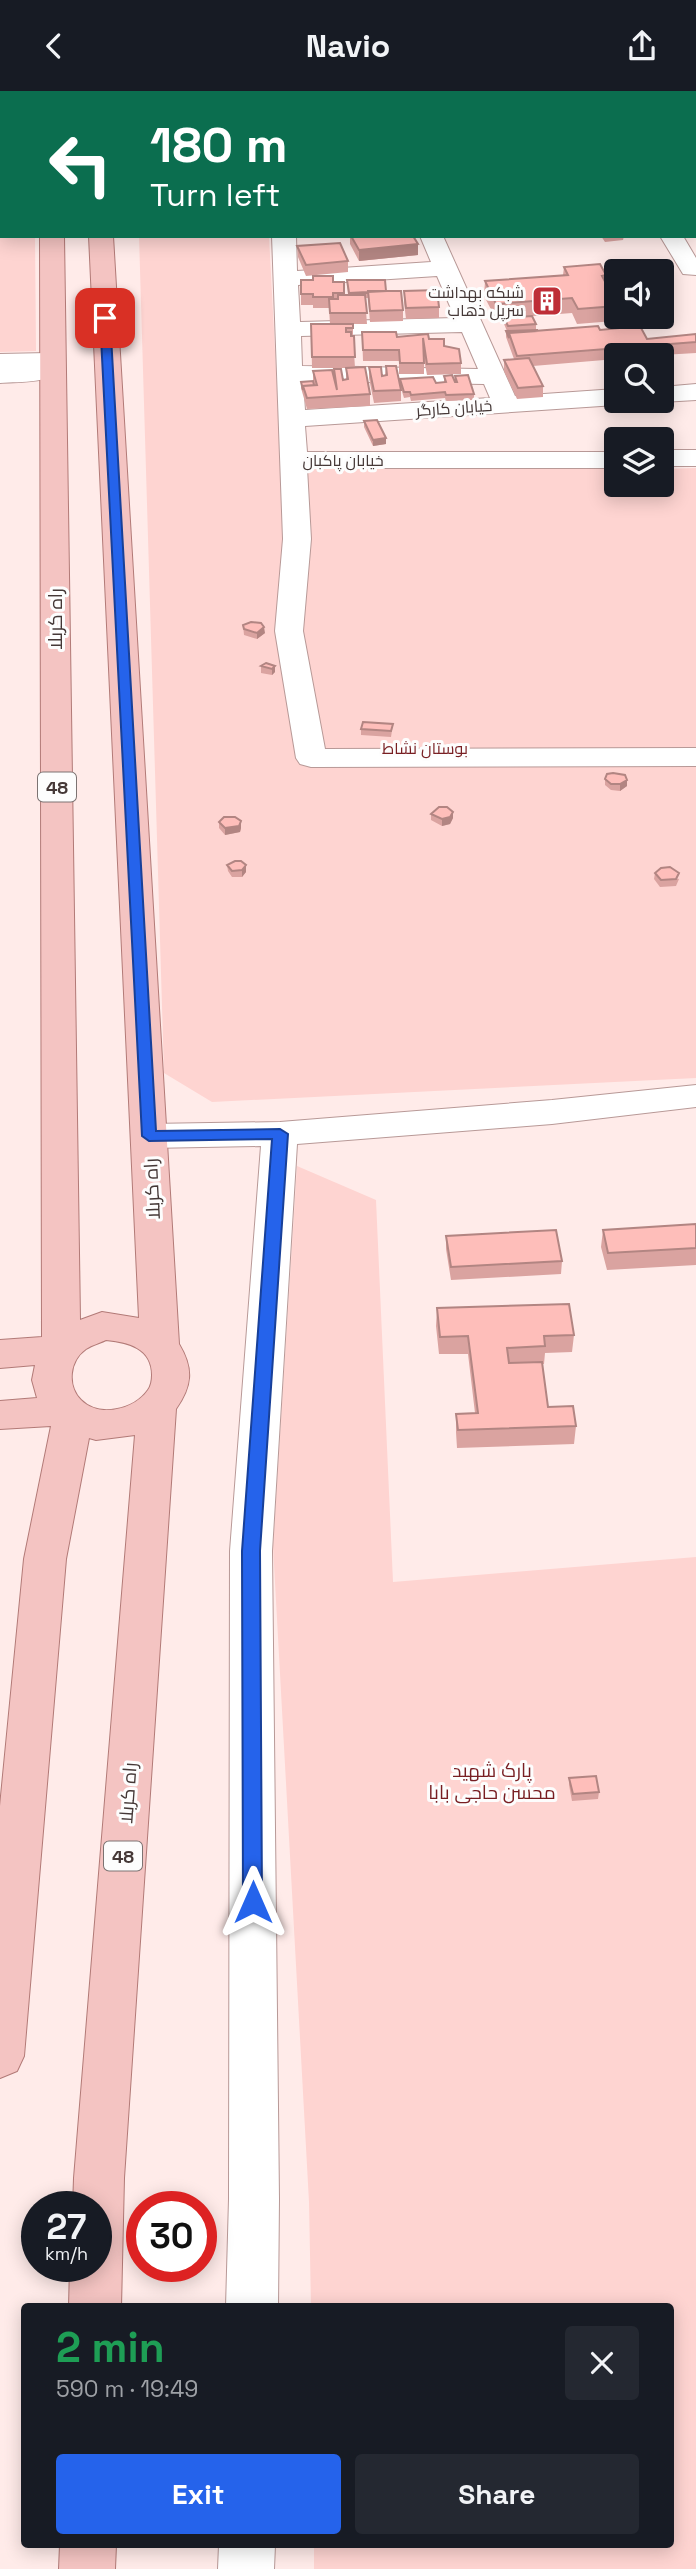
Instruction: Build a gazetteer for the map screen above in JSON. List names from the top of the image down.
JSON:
{
  "streets": {
    "main road": ["راه کربلا", "48"],
    "street": ["خیابان کارگر", "خیابان پاکبان"]
  },
  "crossings": [
    ["خیابان کارگر", "خیابان پاکبان"],
    ["راه کربلا", "48"]
  ],
  "parks": ["بوستان نشاط", "پارک شهید محسن حاجی بابا"],
  "places": {
    "building": ["شبکه بهداشت سرپل ذهاب"]
  },
  "page": {
    "header": "Navio",
    "turn": ["180 m", "Turn left"],
    "speed": "27 km/h",
    "limit": "30",
    "heading": ["2 min", "590 m · 19:49"],
    "buttons": ["Exit", "Share"]
  }
}
